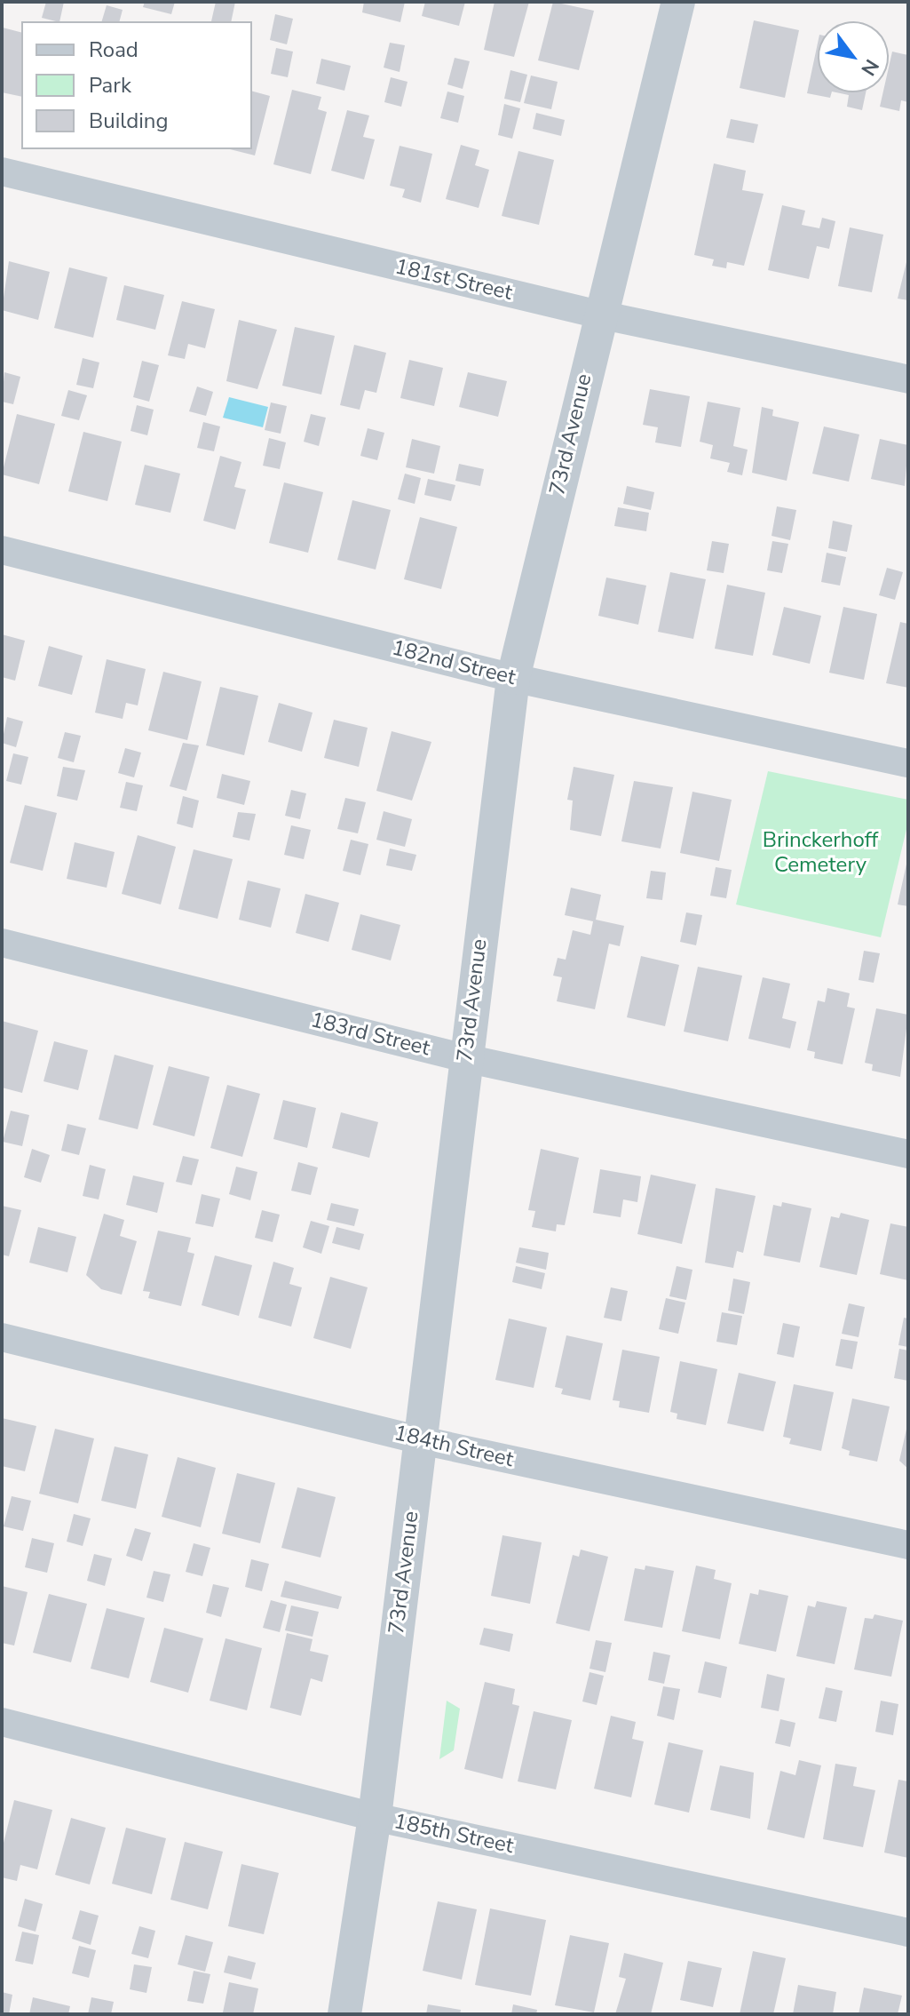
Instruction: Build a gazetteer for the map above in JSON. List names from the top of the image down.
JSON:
{
  "streets": {
    "street": [
      "181st Street",
      "73rd Avenue",
      "182nd Street",
      "183rd Street",
      "184th Street",
      "185th Street"
    ]
  },
  "crossings": [
    ["181st Street", "73rd Avenue"],
    ["73rd Avenue", "182nd Street"],
    ["73rd Avenue", "183rd Street"],
    ["73rd Avenue", "184th Street"],
    ["73rd Avenue", "185th Street"]
  ],
  "parks": ["Brinckerhoff Cemetery"],
  "legend": ["Road", "Park", "Building"],
  "north": "bottom right"
}
